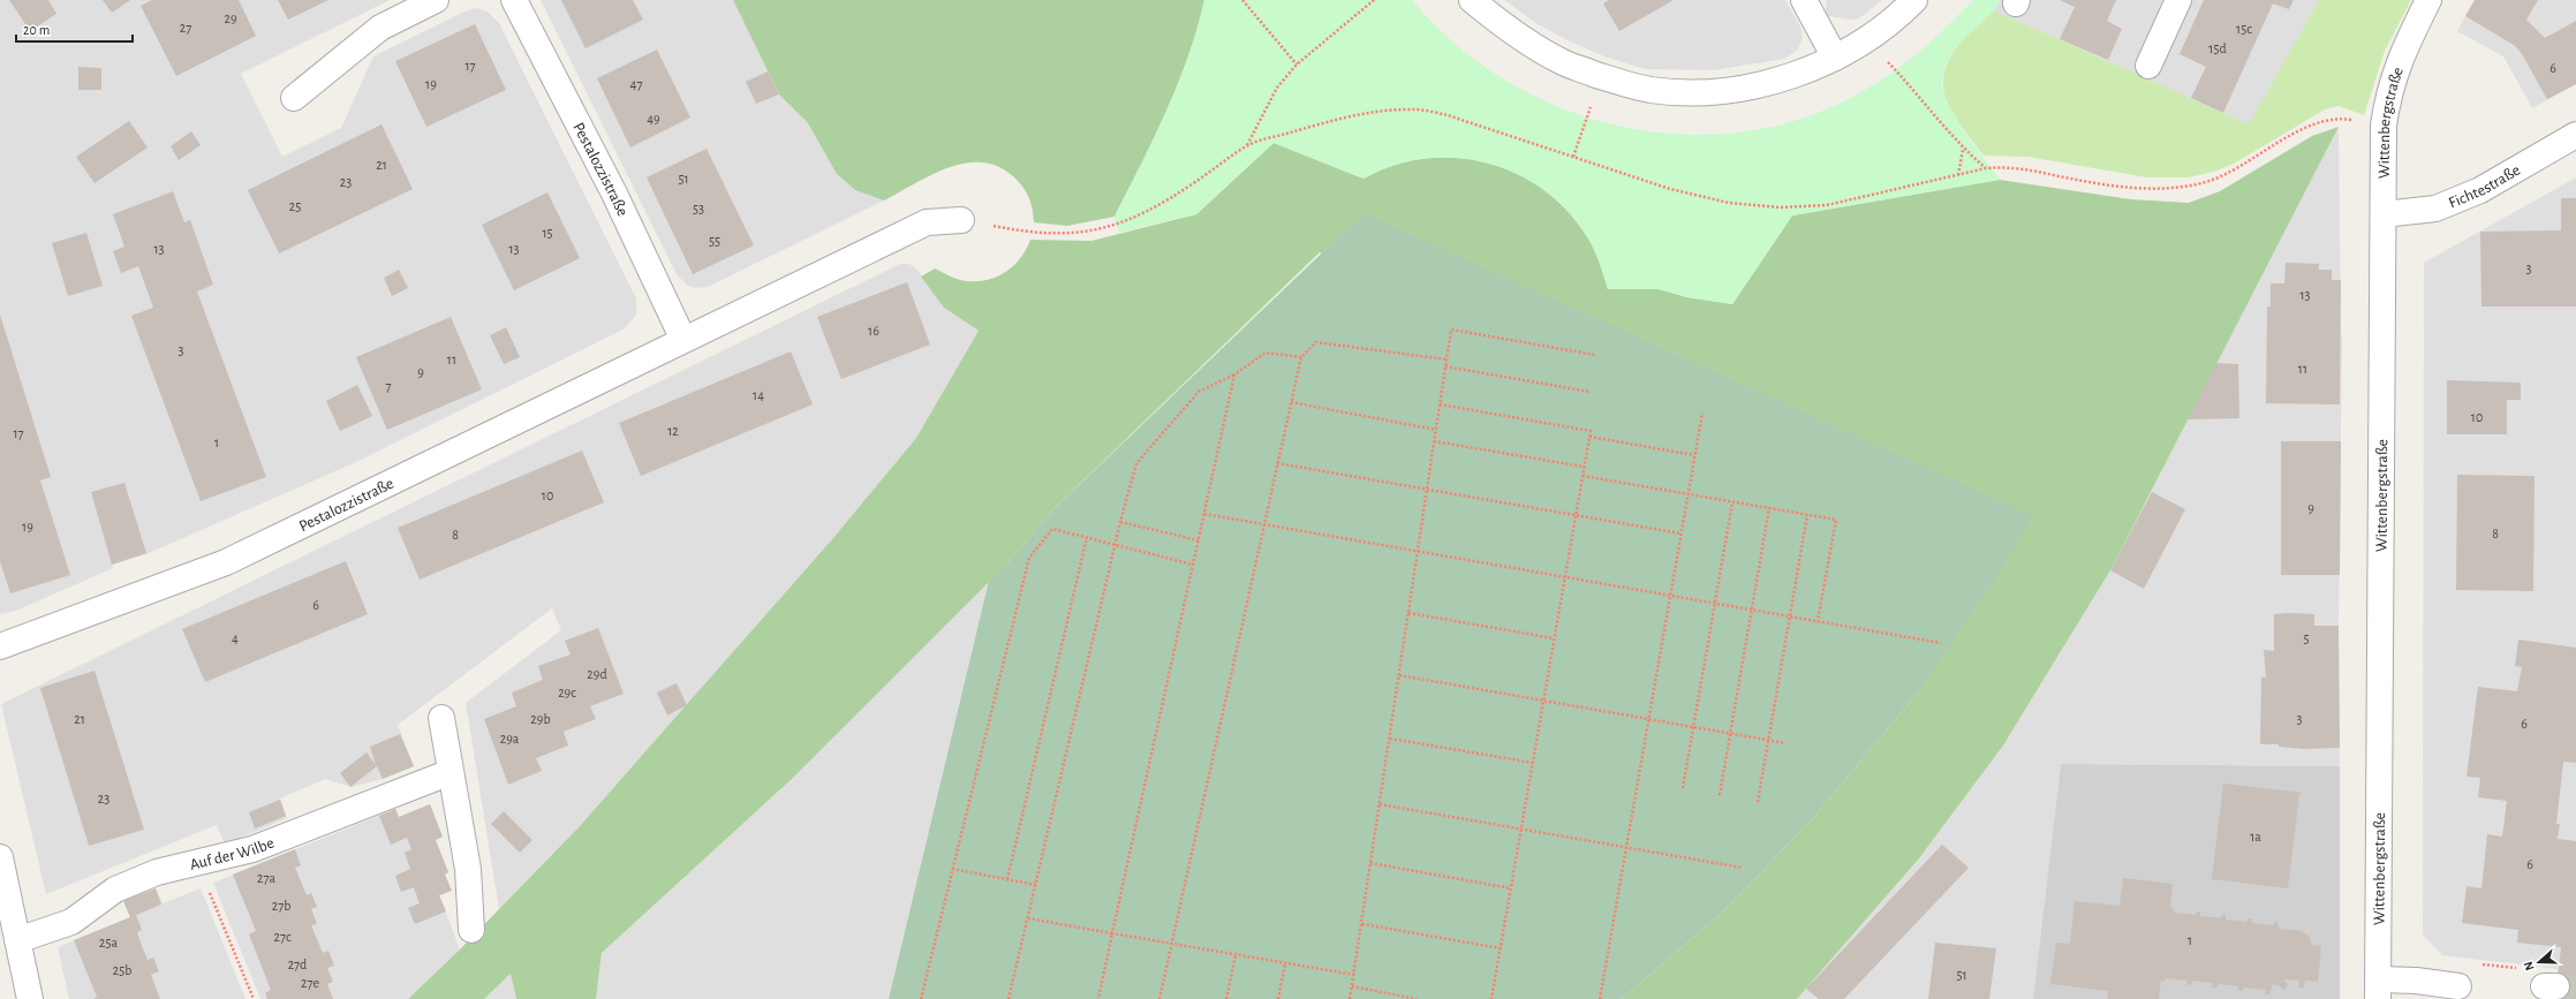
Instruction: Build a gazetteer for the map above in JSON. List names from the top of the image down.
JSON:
{
  "streets": {
    "street": [
      "Wittenbergstraße",
      "Pestalozzistraße",
      "Fichtestraße",
      "Auf der Wilbe"
    ]
  },
  "crossings": [
    ["Wittenbergstraße", "Fichtestraße"]
  ],
  "house_numbers": [
    "29",
    "27",
    "15c",
    "15d",
    "17",
    "6",
    "19",
    "47",
    "49",
    "21",
    "51",
    "23",
    "25",
    "53",
    "15",
    "55",
    "13",
    "13",
    "3",
    "13",
    "16",
    "3",
    "11",
    "11",
    "9",
    "7",
    "14",
    "10",
    "12",
    "17",
    "1",
    "10",
    "9",
    "19",
    "8",
    "8",
    "6",
    "4",
    "5",
    "29d",
    "29c",
    "21",
    "29b",
    "3",
    "6",
    "29a",
    "23",
    "1a",
    "6",
    "27a",
    "27b",
    "27c",
    "1",
    "25a",
    "27d",
    "25b",
    "51",
    "27e"
  ],
  "scale_bar": "20 m",
  "north": "left"
}
